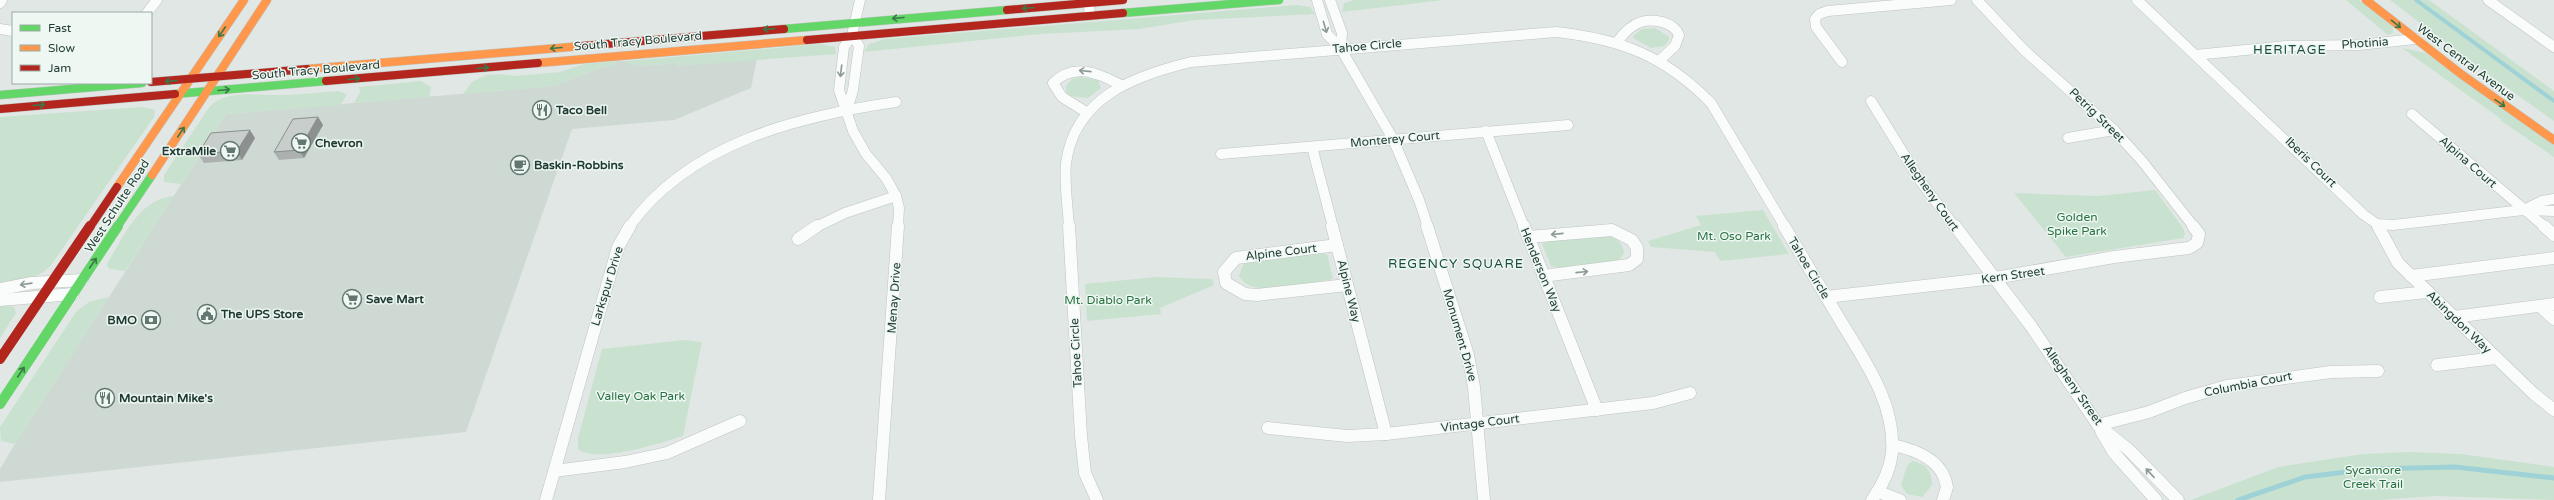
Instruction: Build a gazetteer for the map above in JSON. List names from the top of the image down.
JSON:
{
  "streets": {
    "main road": ["South Tracy Boulevard", "West Central Avenue", "West Schulte Road"],
    "street": [
      "Photinia",
      "Tahoe Circle",
      "Petrig Street",
      "Monterey Court",
      "Iberis Court",
      "Alpina Court",
      "Allegheny Court",
      "Alpine Court",
      "Henderson Way",
      "Kern Street",
      "Larkspur Drive",
      "Alpine Way",
      "Menay Drive",
      "Abingdon Way",
      "Monument Drive",
      "Columbia Court",
      "Allegheny Street",
      "Vintage Court"
    ]
  },
  "crossings": [
    ["South Tracy Boulevard", "West Schulte Road"],
    ["South Tracy Boulevard", "Menay Drive"],
    ["Photinia", "West Central Avenue"],
    ["Photinia", "Iberis Court"],
    ["Tahoe Circle", "Kern Street"],
    ["Tahoe Circle", "Monument Drive"],
    ["Petrig Street", "Kern Street"],
    ["Monterey Court", "Henderson Way"],
    ["Monterey Court", "Alpine Way"],
    ["Monterey Court", "Monument Drive"],
    ["Iberis Court", "Abingdon Way"],
    ["Allegheny Court", "Kern Street"],
    ["Allegheny Court", "Allegheny Street"],
    ["Alpine Court", "Alpine Way"],
    ["Henderson Way", "Vintage Court"],
    ["Kern Street", "Allegheny Street"],
    ["Larkspur Drive", "Menay Drive"],
    ["Alpine Way", "Vintage Court"],
    ["Monument Drive", "Vintage Court"],
    ["Columbia Court", "Allegheny Street"]
  ],
  "one_way": ["West Central Avenue"],
  "districts": ["HERITAGE", "REGENCY SQUARE"],
  "parks": [
    "Golden Spike Park",
    "Mt. Oso Park",
    "Mt. Diablo Park",
    "Valley Oak Park",
    "Sycamore Creek Trail"
  ],
  "places": {
    "restaurant": ["Taco Bell", "Mountain Mike's"],
    "supermarket": ["Chevron", "ExtraMile", "Save Mart"],
    "cafe": ["Baskin-Robbins"],
    "public building": ["The UPS Store"],
    "bank": ["BMO"]
  },
  "legend": ["Fast", "Slow", "Jam"]
}
